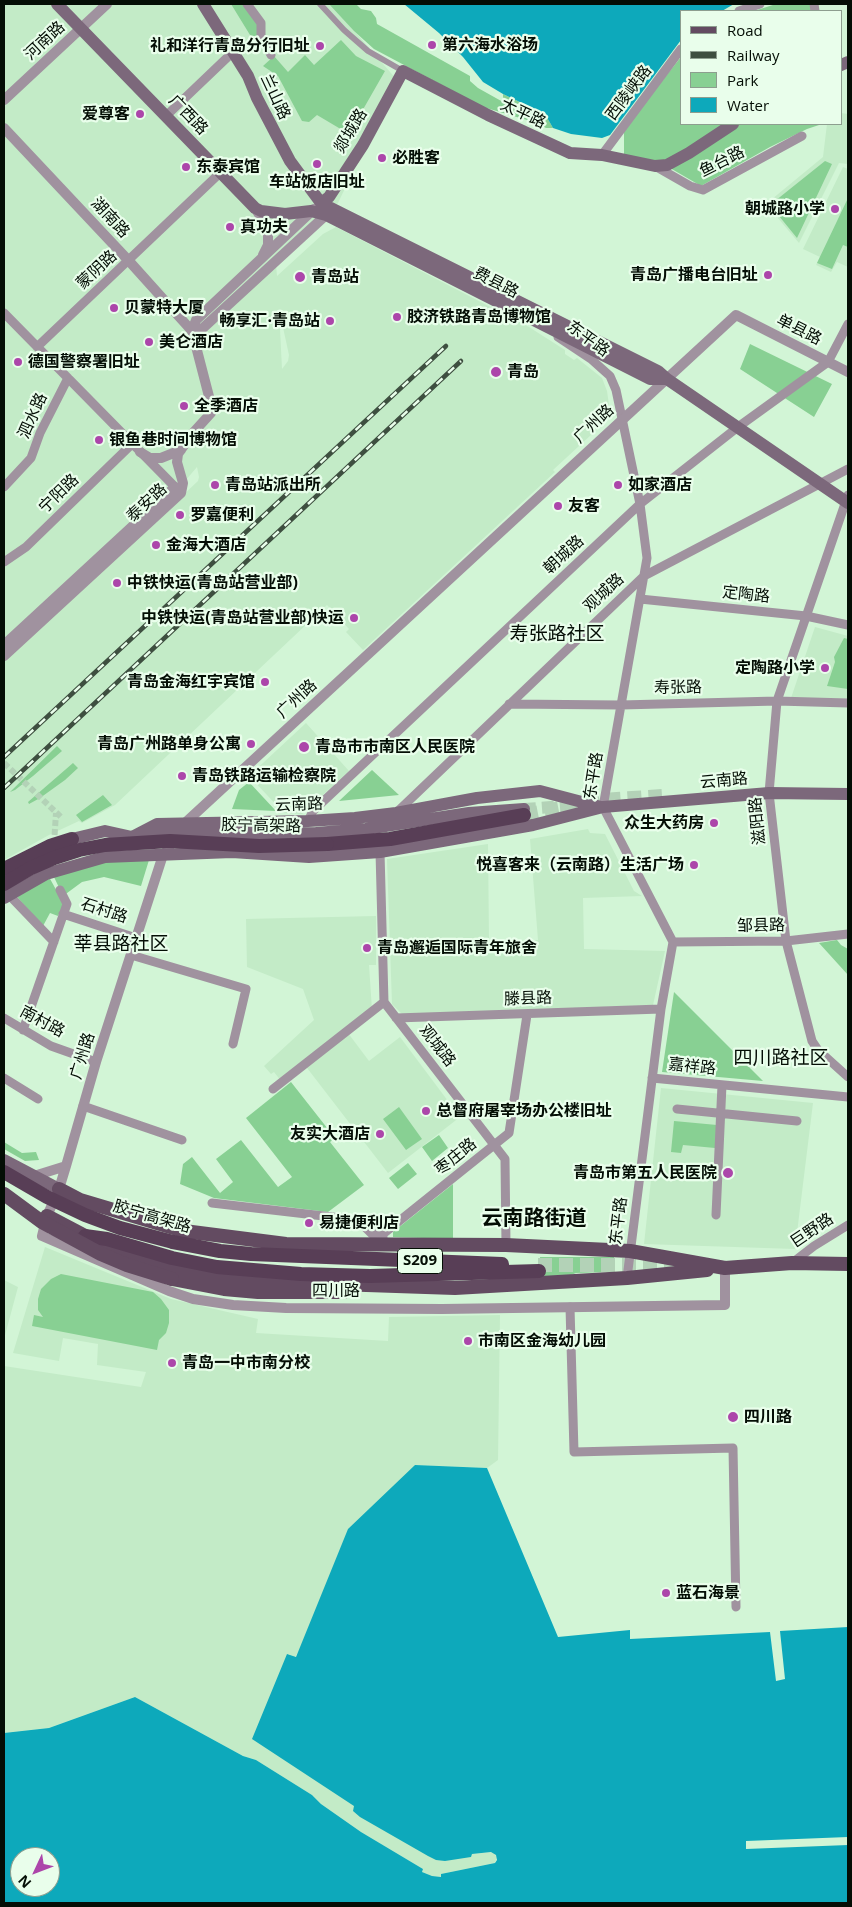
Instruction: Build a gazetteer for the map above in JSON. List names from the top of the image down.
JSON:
{
  "streets": {
    "highway": ["胶宁高架路", "S209"],
    "main road": [
      "兰山路",
      "太平路",
      "广西路",
      "郯城路",
      "费县路",
      "云南路",
      "四川路"
    ],
    "street": [
      "河南路",
      "西陵峡路",
      "鱼台路",
      "湖南路",
      "蒙阴路",
      "单县路",
      "东平路",
      "泗水路",
      "广州路",
      "宁阳路",
      "泰安路",
      "朝城路",
      "观城路",
      "定陶路",
      "寿张路",
      "滋阳路",
      "石村路",
      "邹县路",
      "滕县路",
      "南村路",
      "嘉祥路",
      "枣庄路",
      "巨野路"
    ]
  },
  "crossings": [
    ["河南路", "广西路"],
    ["西陵峡路", "太平路"],
    ["兰山路", "郯城路"],
    ["兰山路", "费县路"],
    ["太平路", "郯城路"],
    ["太平路", "鱼台路"],
    ["广西路", "蒙阴路"],
    ["郯城路", "费县路"],
    ["湖南路", "蒙阴路"],
    ["费县路", "东平路"],
    ["费县路", "广州路"],
    ["费县路", "朝城路"],
    ["费县路", "观城路"],
    ["费县路", "滋阳路"],
    ["单县路", "广州路"],
    ["单县路", "朝城路"],
    ["东平路", "广州路"],
    ["东平路", "朝城路"],
    ["东平路", "观城路"],
    ["东平路", "定陶路"],
    ["东平路", "寿张路"],
    ["东平路", "云南路"],
    ["东平路", "邹县路"],
    ["东平路", "滕县路"],
    ["东平路", "嘉祥路"],
    ["东平路", "四川路"],
    ["广州路", "云南路"],
    ["广州路", "石村路"],
    ["广州路", "南村路"],
    ["广州路", "四川路"],
    ["朝城路", "云南路"],
    ["观城路", "寿张路"],
    ["观城路", "云南路"],
    ["观城路", "滕县路"],
    ["观城路", "枣庄路"],
    ["定陶路", "滋阳路"],
    ["寿张路", "滋阳路"],
    ["云南路", "滋阳路"],
    ["云南路", "胶宁高架路"],
    ["滋阳路", "邹县路"],
    ["胶宁高架路", "四川路"],
    ["滕县路", "枣庄路"]
  ],
  "districts": [
    "寿张路社区",
    "莘县路社区",
    "四川路社区",
    "云南路街道"
  ],
  "places": [
    "第六海水浴场",
    "礼和洋行青岛分行旧址",
    "爱尊客",
    "必胜客",
    "车站饭店旧址",
    "东泰宾馆",
    "朝城路小学",
    "真功夫",
    "青岛广播电台旧址",
    "青岛站",
    "贝蒙特大厦",
    "胶济铁路青岛博物馆",
    "畅享汇·青岛站",
    "美仑酒店",
    "德国警察署旧址",
    "青岛",
    "全季酒店",
    "银鱼巷时间博物馆",
    "青岛站派出所",
    "如家酒店",
    "友客",
    "罗嘉便利",
    "金海大酒店",
    "中铁快运(青岛站营业部)",
    "中铁快运(青岛站营业部)快运",
    "定陶路小学",
    "青岛金海红宇宾馆",
    "青岛广州路单身公寓",
    "青岛市市南区人民医院",
    "青岛铁路运输检察院",
    "众生大药房",
    "悦喜客来（云南路）生活广场",
    "青岛邂逅国际青年旅舍",
    "总督府屠宰场办公楼旧址",
    "友实大酒店",
    "青岛市第五人民医院",
    "易捷便利店",
    "市南区金海幼儿园",
    "青岛一中市南分校",
    "四川路",
    "蓝石海景"
  ],
  "legend": [
    "Road",
    "Railway",
    "Park",
    "Water"
  ],
  "north": "bottom left"
}
